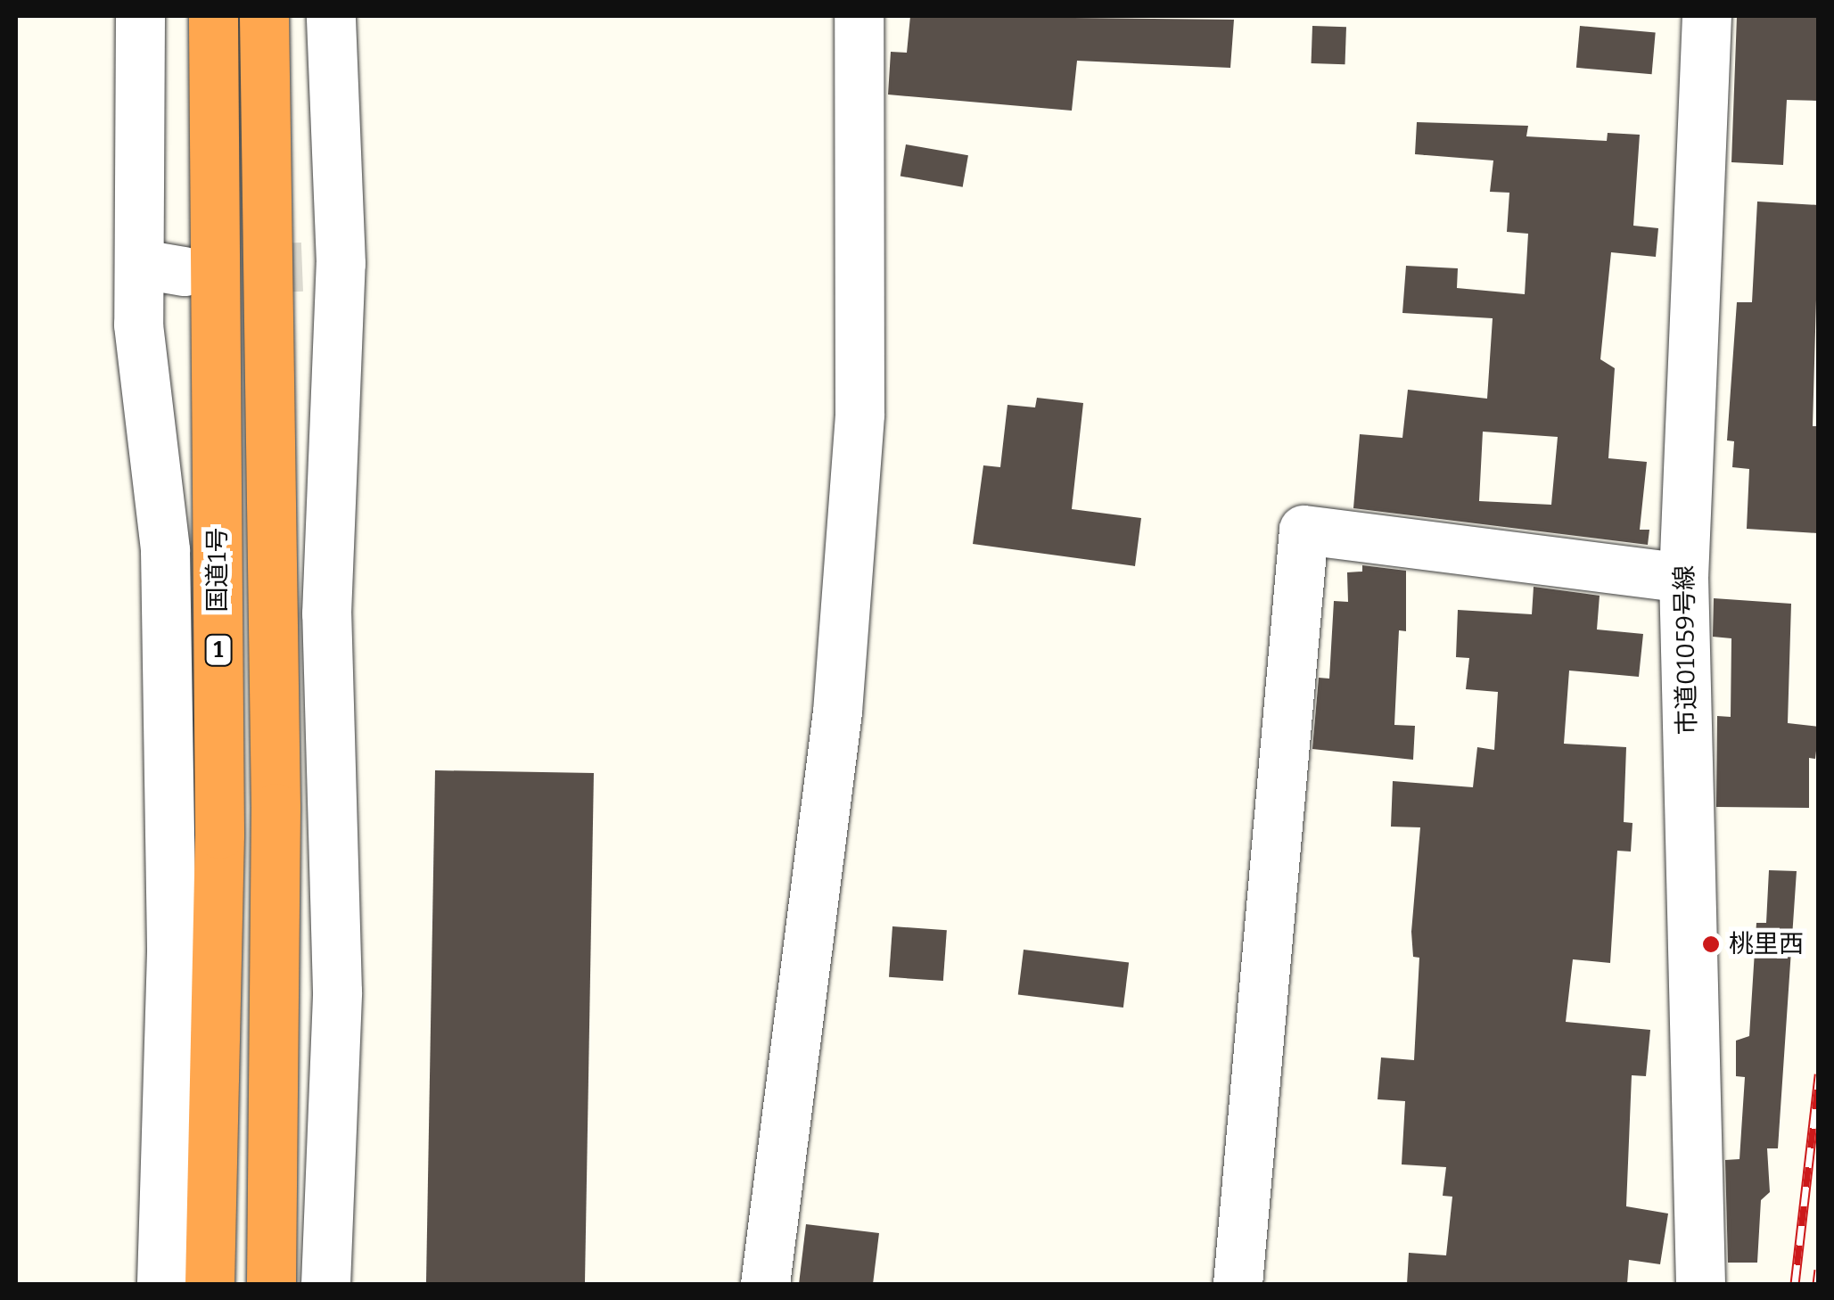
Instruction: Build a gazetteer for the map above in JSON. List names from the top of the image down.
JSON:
{
  "streets": {
    "highway": ["国道1号", "1"],
    "street": ["市道01059号線"]
  },
  "places": ["桃里西"]
}
